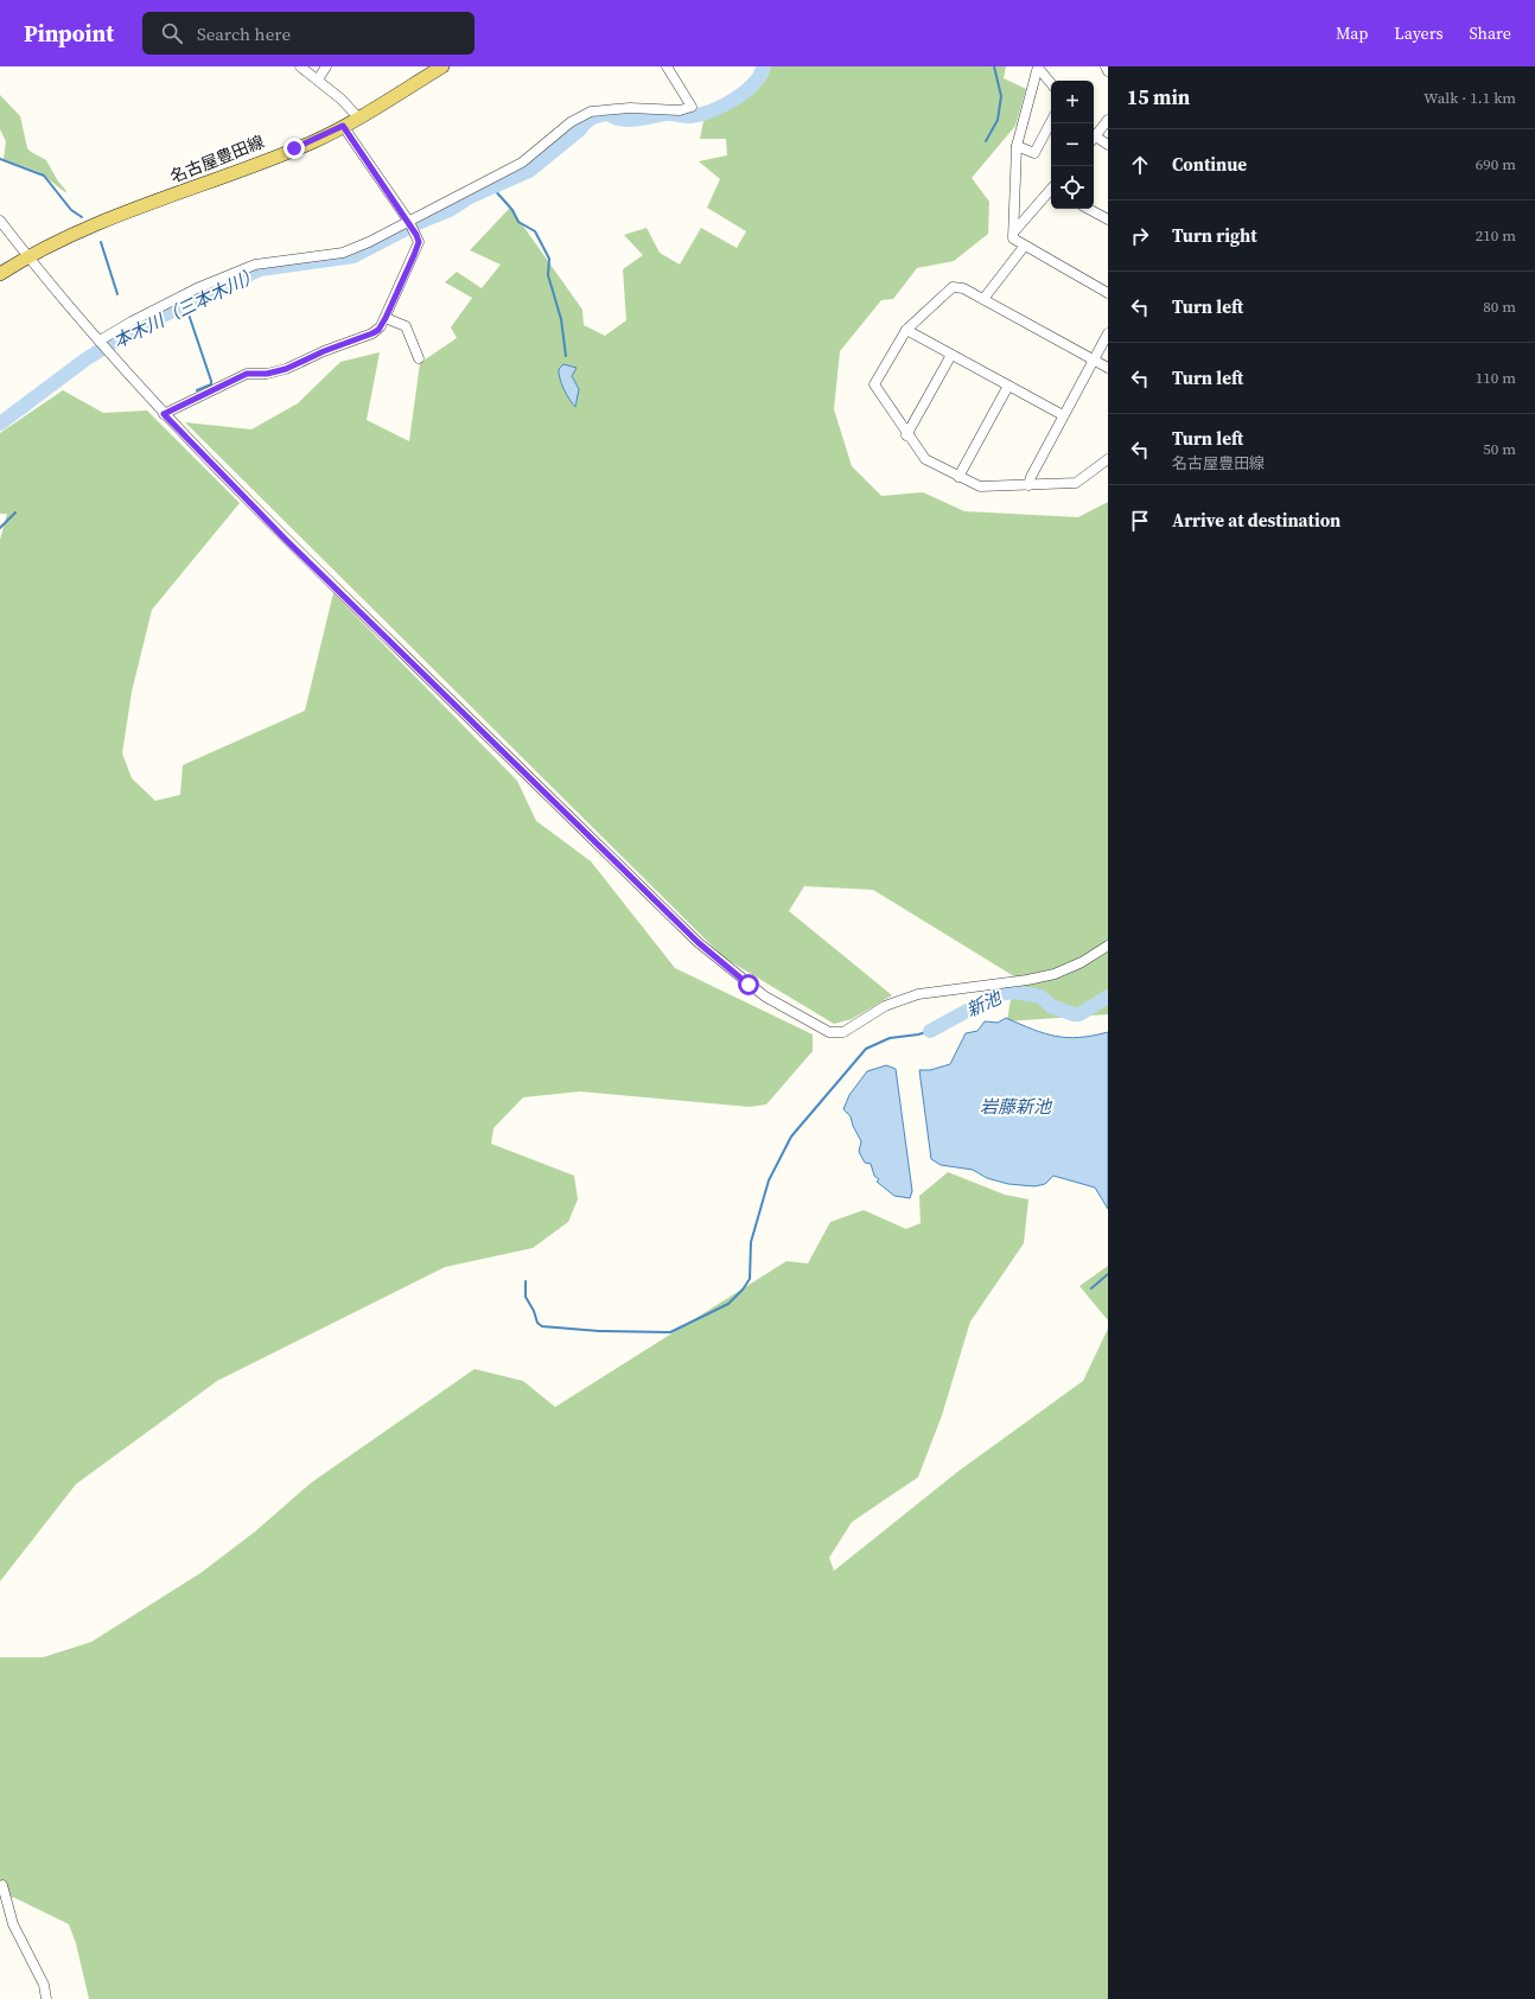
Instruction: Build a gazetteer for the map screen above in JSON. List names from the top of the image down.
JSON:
{
  "streets": {
    "main road": ["名古屋豊田線"]
  },
  "water": ["本木川（三本木川）", "新池", "岩藤新池"],
  "page": {
    "header": "Pinpoint",
    "search": "Search here",
    "nav": ["Map", "Layers", "Share"],
    "heading": ["15 min", "Walk · 1.1 km"],
    "map_buttons": ["+", "−"],
    "list": [
      ["Continue", "690 m"],
      ["Turn right", "210 m"],
      ["Turn left", "80 m"],
      ["Turn left", "110 m"],
      ["Turn left", "名古屋豊田線", "50 m"],
      "Arrive at destination"
    ]
  }
}
